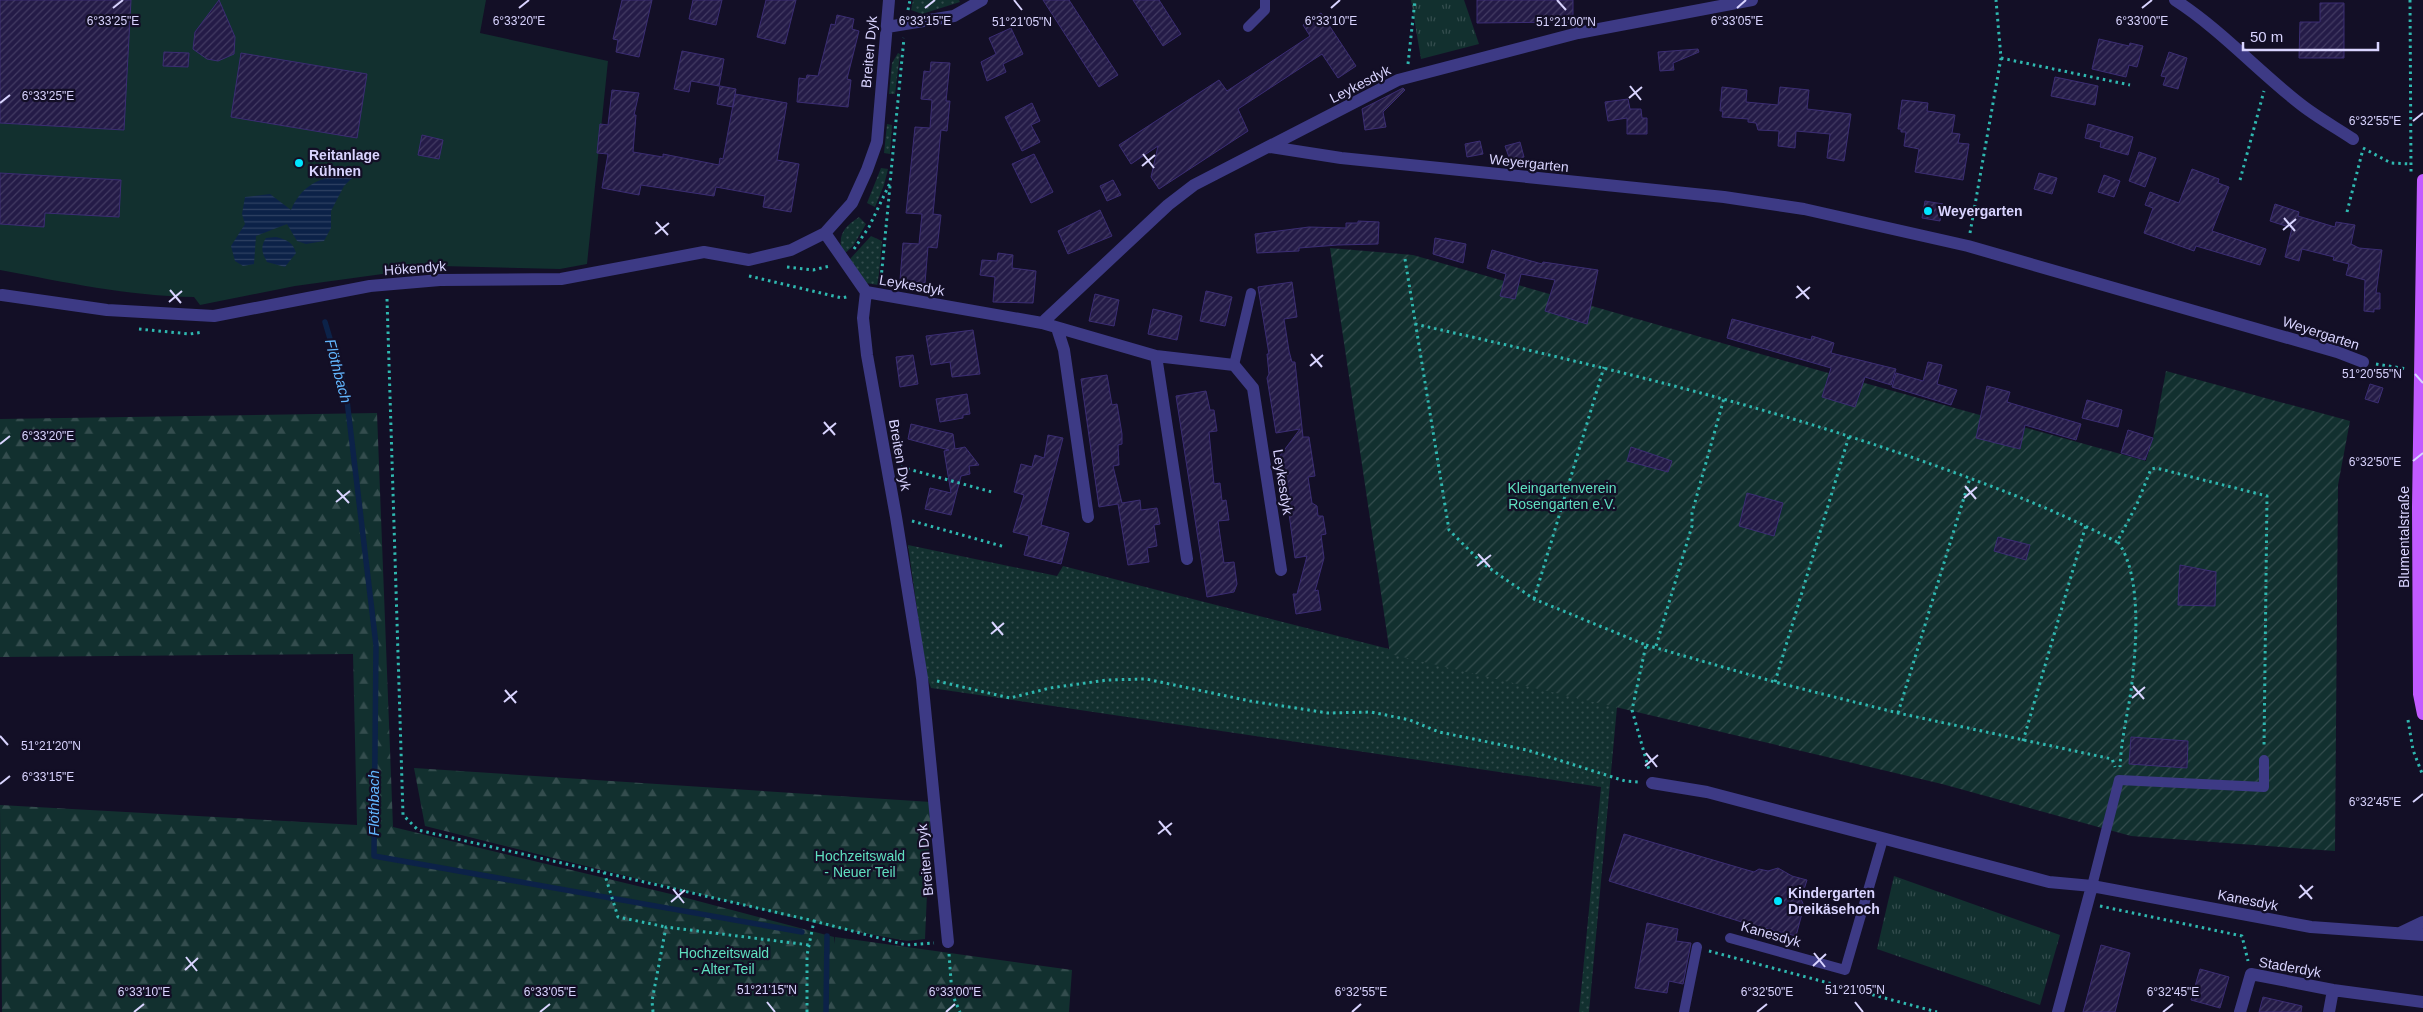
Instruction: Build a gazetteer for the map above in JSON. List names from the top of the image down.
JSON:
{
  "streets": {
    "main road": ["Blumentalstraße"],
    "street": [
      "Breiten Dyk",
      "Leykesdyk",
      "Weyergarten",
      "Hökendyk",
      "Kanesdyk",
      "Staderdyk"
    ]
  },
  "crossings": [
    ["Breiten Dyk", "Leykesdyk"],
    ["Breiten Dyk", "Hökendyk"],
    ["Leykesdyk", "Weyergarten"]
  ],
  "water": ["Flöthbach"],
  "parks": ["Kleingartenverein Rosengarten e.V.", "Hochzeitswald - Neuer Teil", "Hochzeitswald - Alter Teil"],
  "places": ["Reitanlage Kühnen", "Weyergarten", "Kindergarten Dreikäsehoch"],
  "scale_bar": "50 m",
  "coordinates": [
    "6°33'25\"E",
    "6°33'20\"E",
    "6°33'15\"E",
    "6°33'10\"E",
    "6°33'05\"E",
    "6°33'00\"E",
    "51°21'05\"N",
    "51°21'00\"N",
    "6°32'55\"E",
    "51°20'55\"N",
    "6°32'50\"E",
    "51°21'20\"N",
    "6°32'45\"E",
    "51°21'15\"N"
  ]
}
